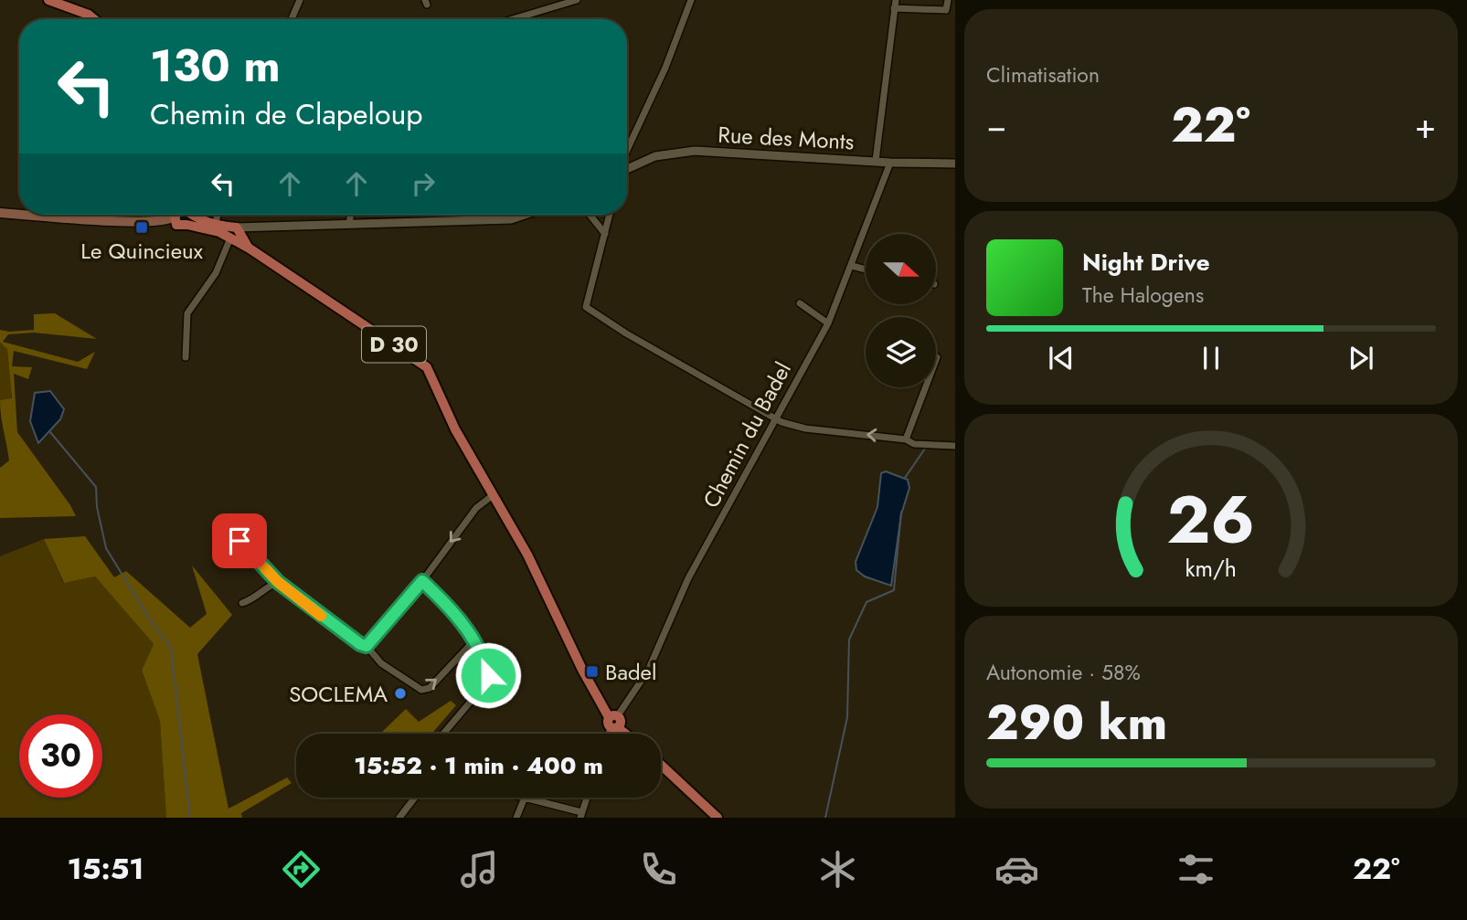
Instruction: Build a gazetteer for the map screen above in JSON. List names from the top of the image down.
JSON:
{
  "streets": {
    "main road": ["D 30"],
    "street": ["Rue des Monts", "Chemin du Badel"]
  },
  "crossings": [
    ["Rue des Monts", "Chemin du Badel"],
    ["D 30", "Chemin du Badel"]
  ],
  "places": {
    "transit": ["Le Quincieux", "Badel"],
    "other": ["SOCLEMA"]
  },
  "north": "right",
  "page": {
    "tile": [
      "Climatisation",
      ["Autonomie · 58%", "290 km"]
    ],
    "turn": ["130 m", "Chemin de Clapeloup"],
    "heat": ["−", "22°", "+"],
    "song": ["Night Drive", "The Halogens"],
    "limit": "30",
    "trip": "15:52 · 1 min · 400 m",
    "tabs": ["15:51", "22°"],
    "gauge": ["26", "km/h"]
  }
}
